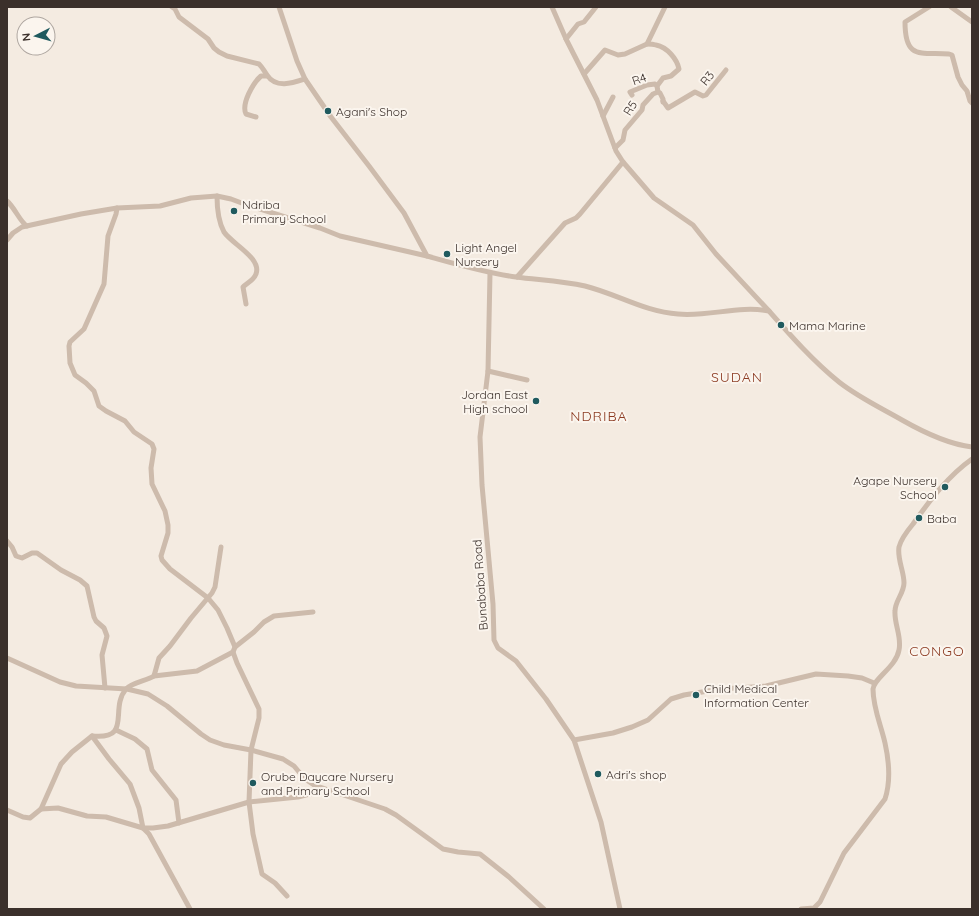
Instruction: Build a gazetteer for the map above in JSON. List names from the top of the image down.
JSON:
{
  "streets": {
    "street": [
      "R3",
      "R4",
      "R5",
      "Bunababa Road"
    ]
  },
  "crossings": [
    ["R3", "R5"]
  ],
  "districts": ["SUDAN", "NDRIBA", "CONGO"],
  "places": [
    "Agani's Shop",
    "Ndriba Primary School",
    "Light Angel Nursery",
    "Mama Marine",
    "Jordan East High school",
    "Agape Nursery School",
    "Baba",
    "Child Medical Information Center",
    "Adri's shop",
    "Orube Daycare Nursery and Primary School"
  ],
  "north": "left"
}
